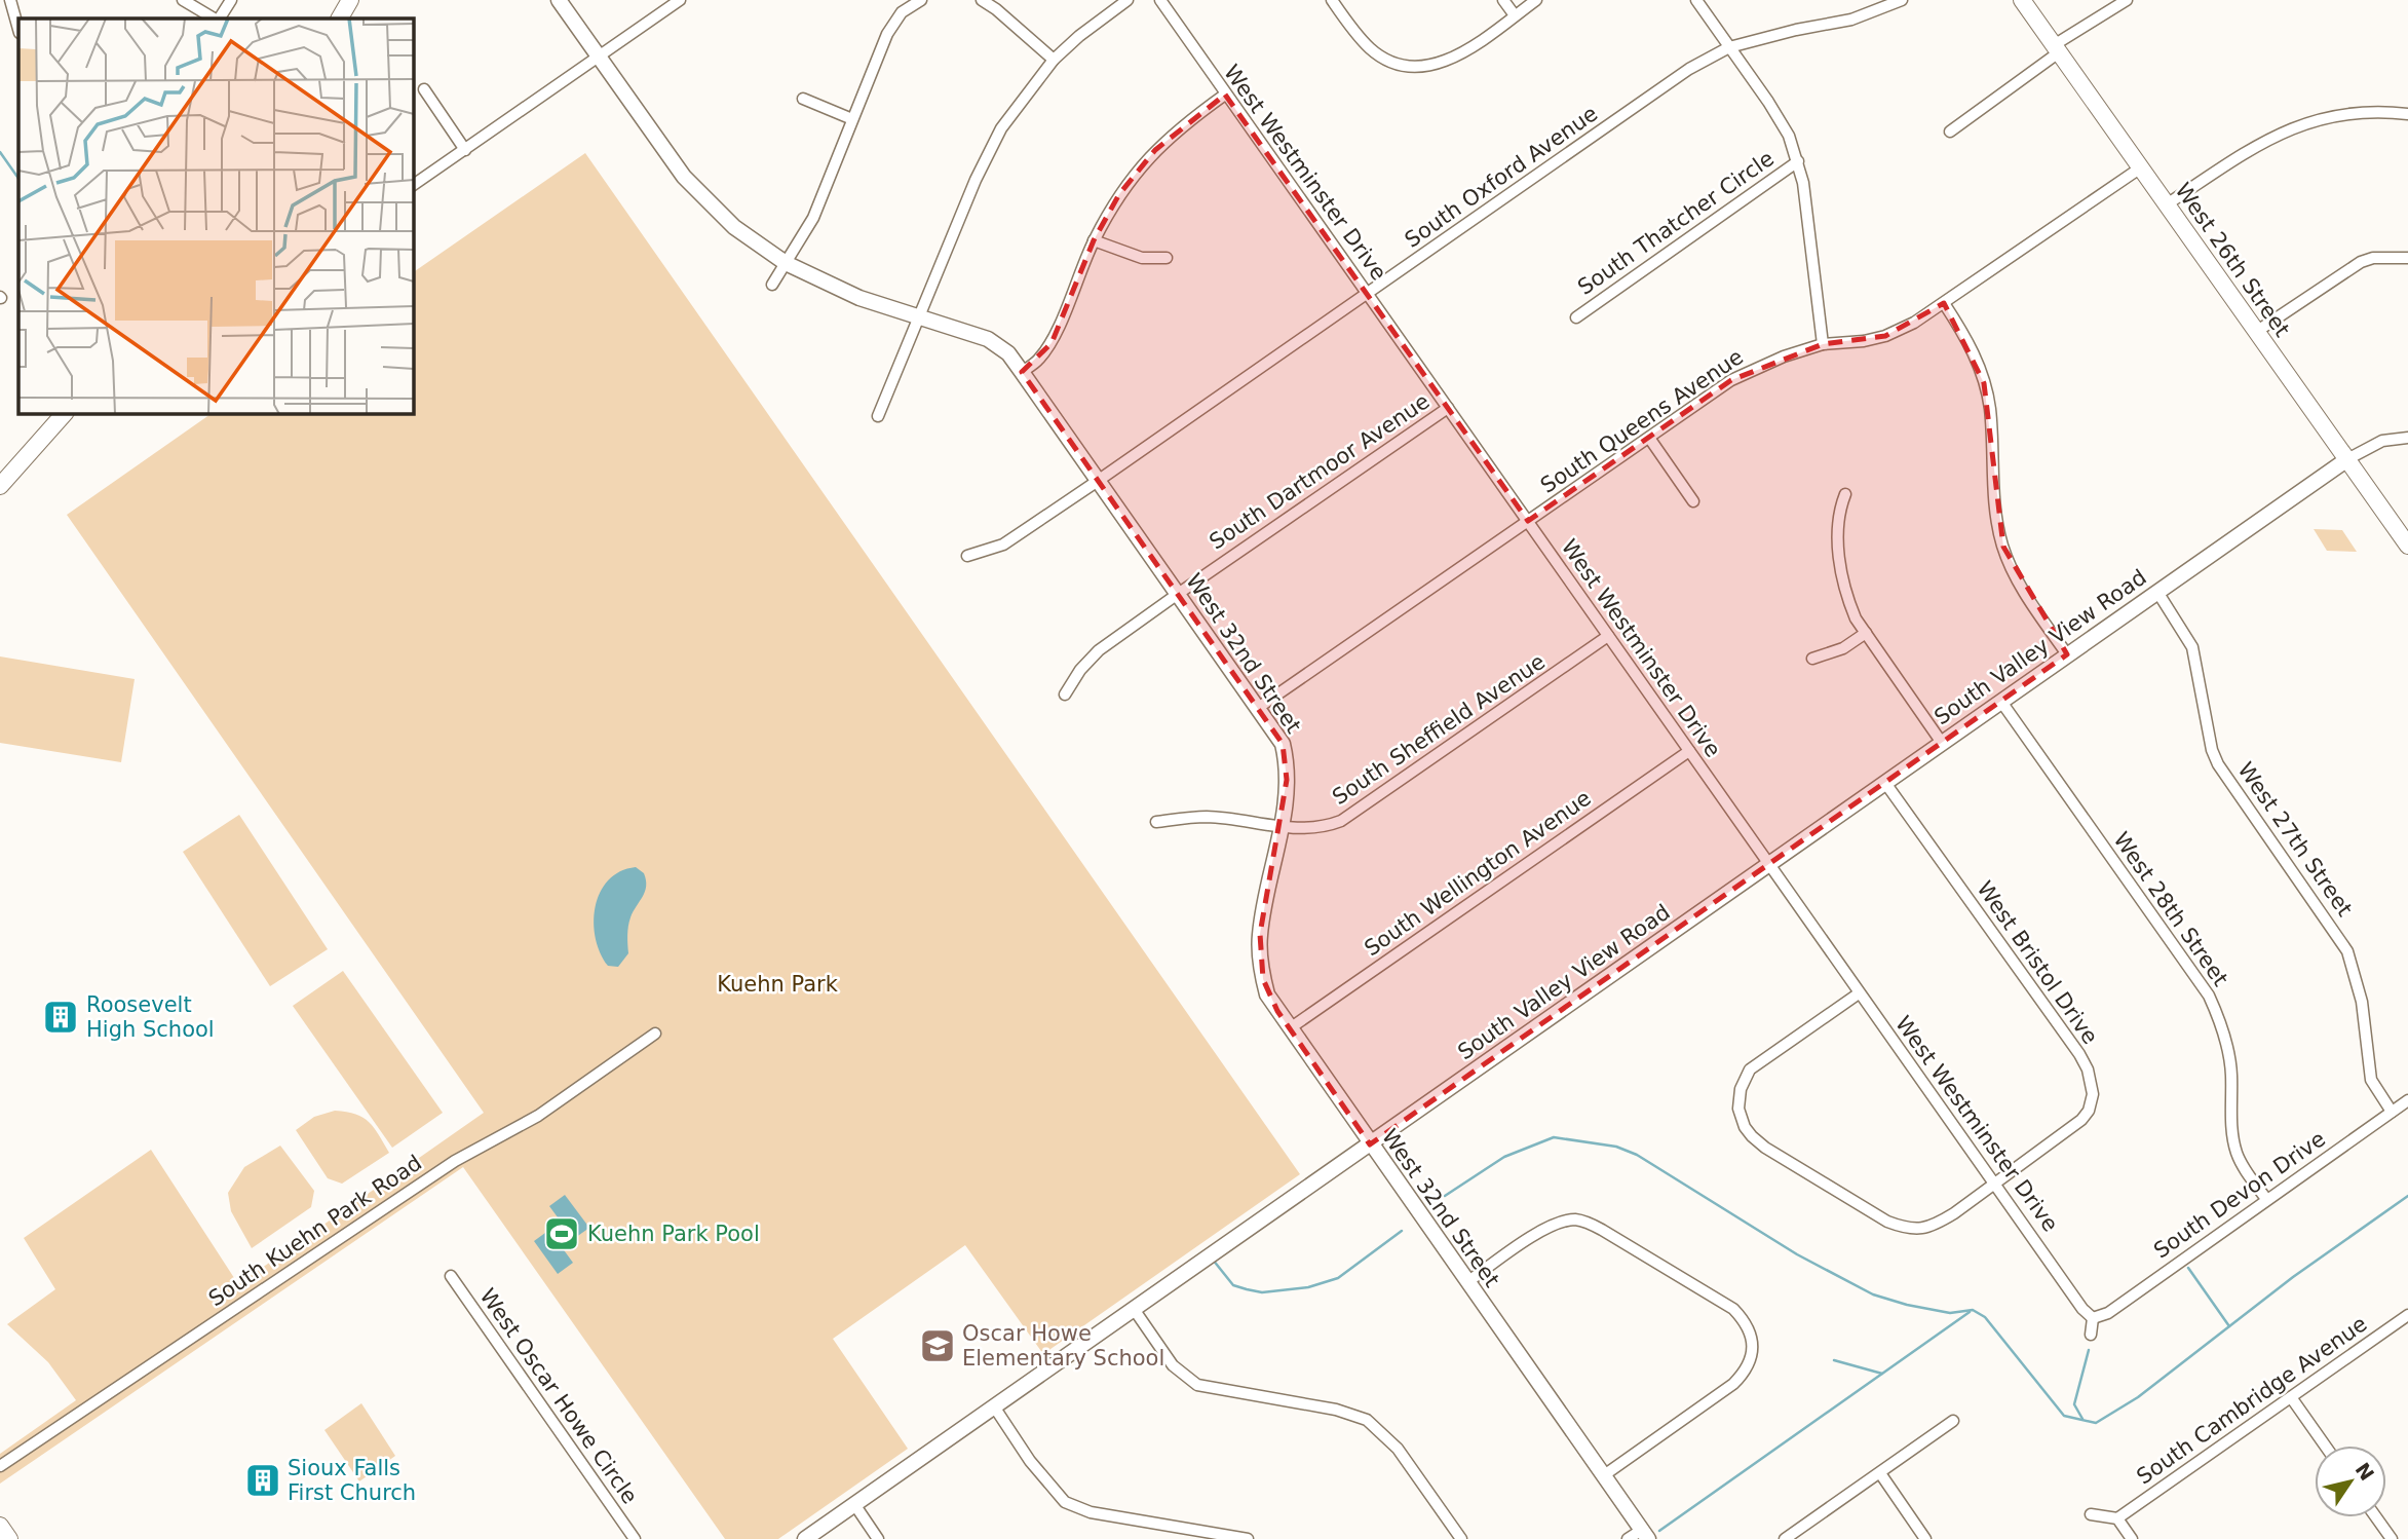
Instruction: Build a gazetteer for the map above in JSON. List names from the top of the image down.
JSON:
{
  "streets": {
    "main road": ["West 26th Street"],
    "street": [
      "West Westminster Drive",
      "South Oxford Avenue",
      "South Thatcher Circle",
      "South Queens Avenue",
      "South Dartmoor Avenue",
      "South Valley View Road",
      "West 32nd Street",
      "South Sheffield Avenue",
      "West 27th Street",
      "South Wellington Avenue",
      "West 28th Street",
      "West Bristol Drive",
      "South Devon Drive",
      "South Kuehn Park Road",
      "West Oscar Howe Circle",
      "South Cambridge Avenue"
    ]
  },
  "crossings": [
    ["West Westminster Drive", "South Oxford Avenue"],
    ["West Westminster Drive", "South Queens Avenue"],
    ["West Westminster Drive", "South Dartmoor Avenue"],
    ["West Westminster Drive", "South Valley View Road"],
    ["West Westminster Drive", "South Sheffield Avenue"],
    ["West Westminster Drive", "South Wellington Avenue"],
    ["West Westminster Drive", "West Bristol Drive"],
    ["West Westminster Drive", "South Devon Drive"],
    ["South Oxford Avenue", "West 32nd Street"],
    ["West 26th Street", "South Queens Avenue"],
    ["West 26th Street", "South Valley View Road"],
    ["South Queens Avenue", "West 32nd Street"],
    ["South Dartmoor Avenue", "West 32nd Street"],
    ["South Valley View Road", "West 32nd Street"],
    ["South Valley View Road", "West 27th Street"],
    ["South Valley View Road", "West 28th Street"],
    ["South Valley View Road", "West Bristol Drive"],
    ["West 32nd Street", "South Sheffield Avenue"],
    ["West 32nd Street", "South Wellington Avenue"],
    ["West 27th Street", "South Devon Drive"],
    ["West 28th Street", "South Devon Drive"]
  ],
  "parks": ["Kuehn Park"],
  "places": {
    "building": ["Roosevelt High School", "Sioux Falls First Church"],
    "sports": ["Kuehn Park Pool"],
    "school or university": ["Oscar Howe Elementary School"]
  },
  "north": "top right"
}
